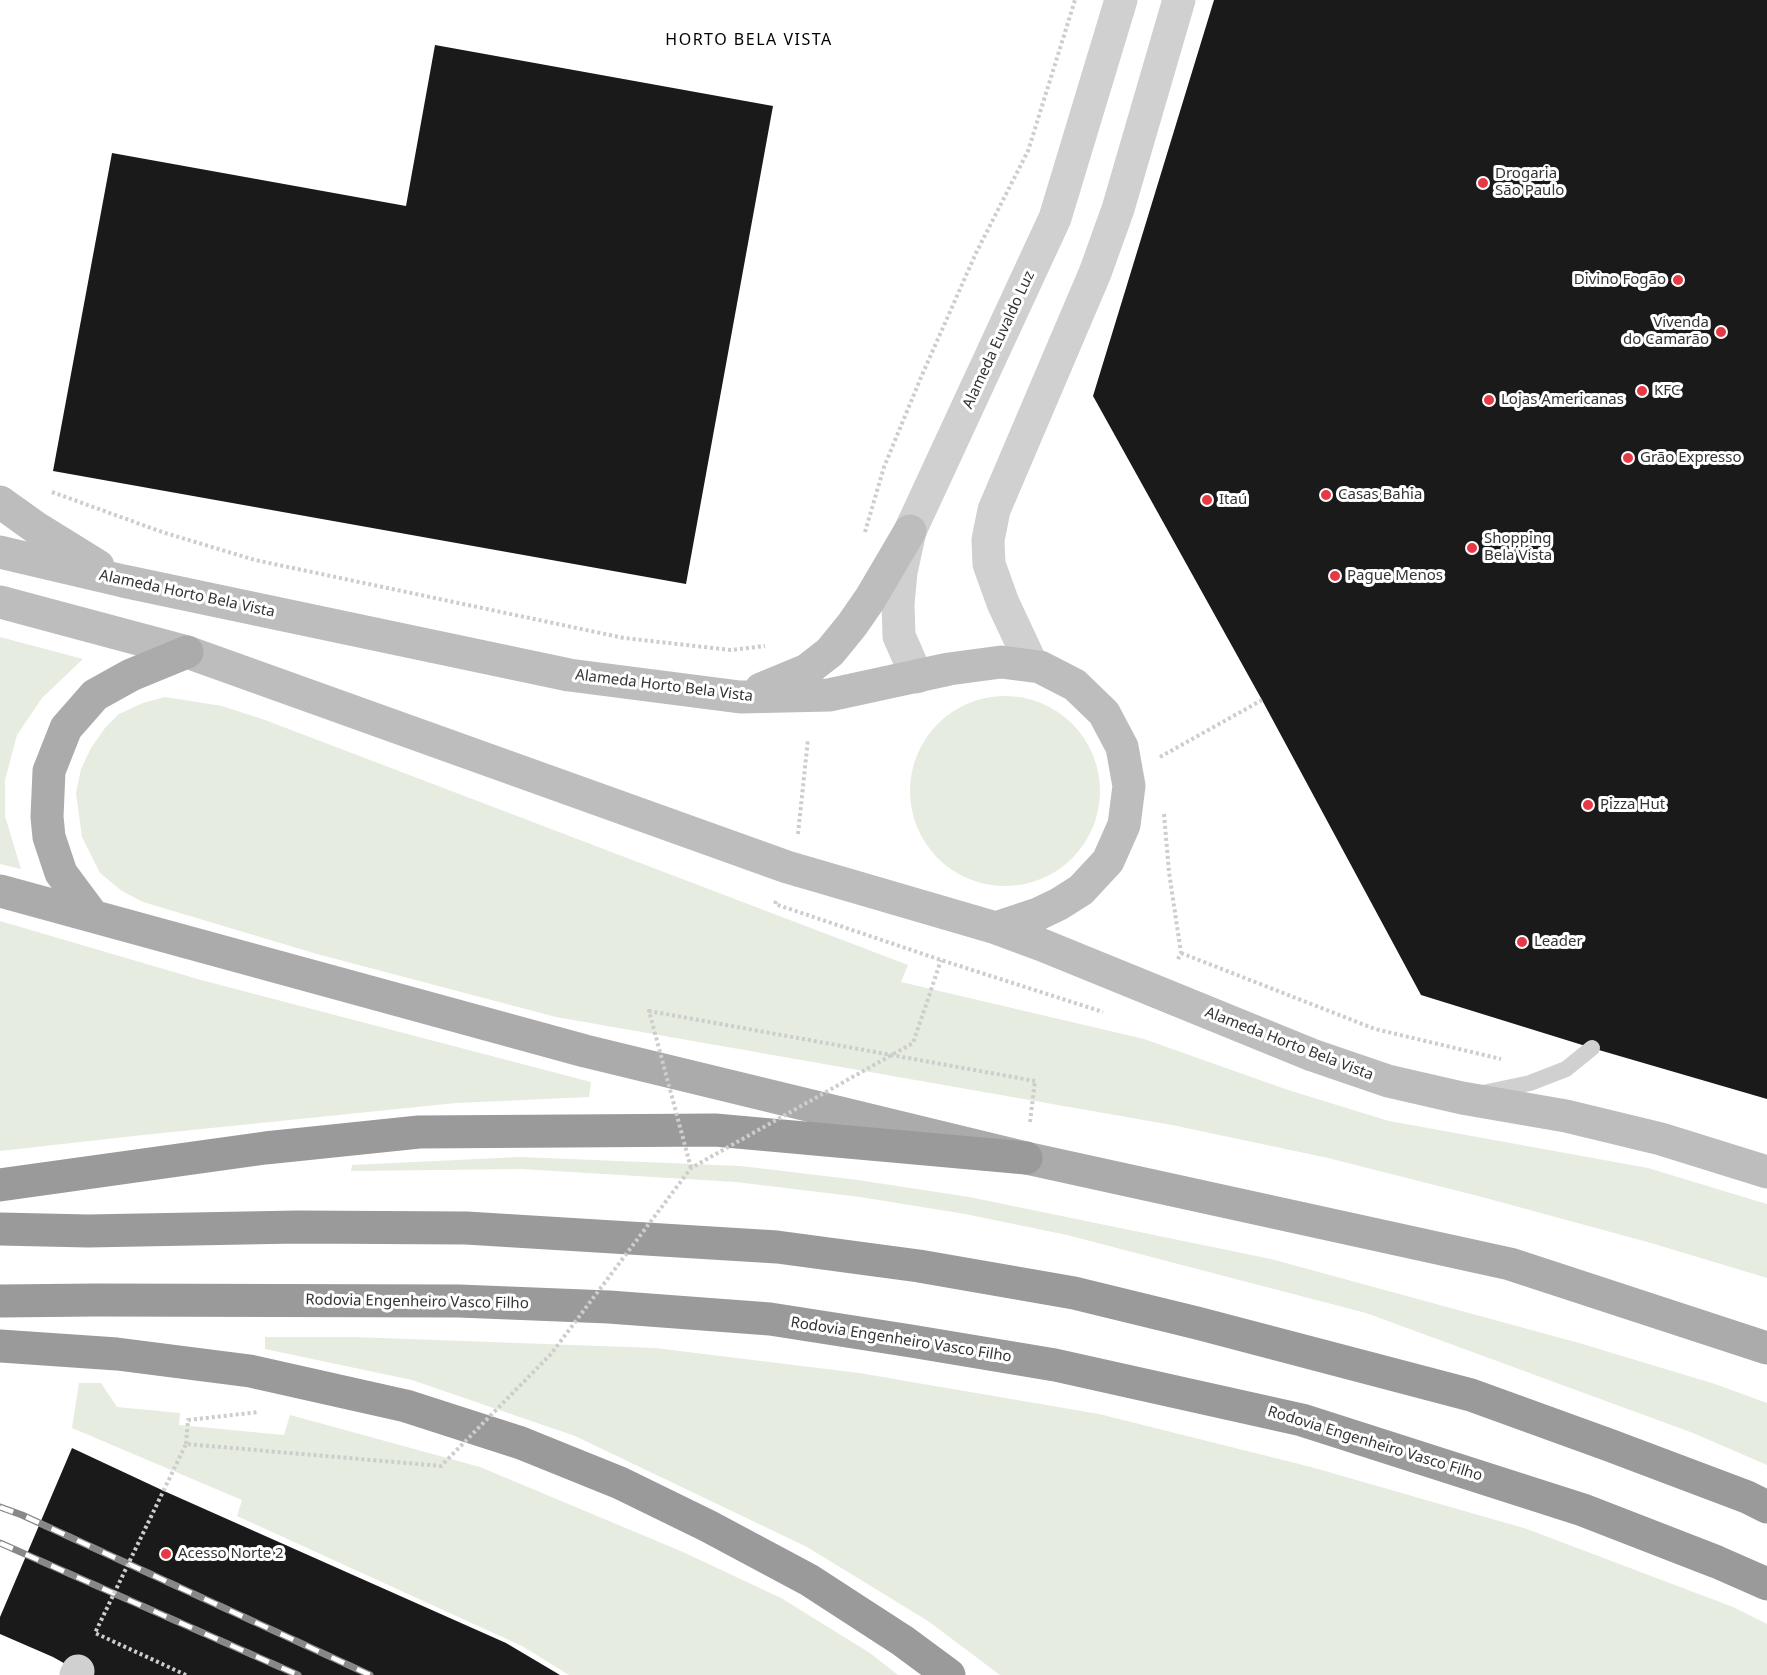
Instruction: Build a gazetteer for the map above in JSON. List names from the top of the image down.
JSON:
{
  "streets": {
    "highway": ["Rodovia Engenheiro Vasco Filho"],
    "street": ["Alameda Euvaldo Luz", "Alameda Horto Bela Vista"]
  },
  "crossings": [
    ["Alameda Euvaldo Luz", "Alameda Horto Bela Vista"]
  ],
  "districts": ["HORTO BELA VISTA"],
  "places": [
    "Drogaria São Paulo",
    "Divino Fogão",
    "Vivenda do Camarão",
    "KFC",
    "Lojas Americanas",
    "Grão Expresso",
    "Casas Bahia",
    "Itaú",
    "Shopping Bela Vista",
    "Pague Menos",
    "Pizza Hut",
    "Leader",
    "Acesso Norte 2"
  ]
}
